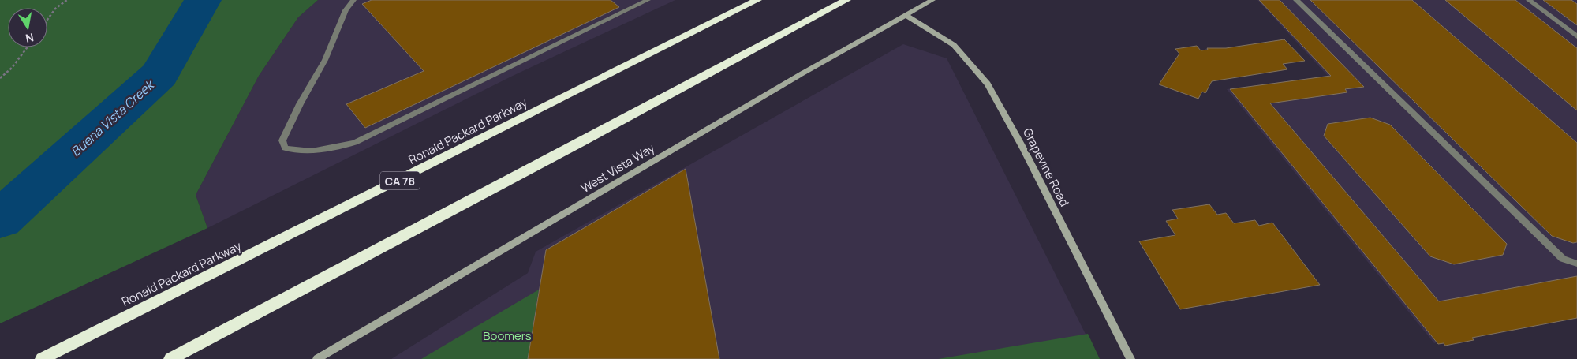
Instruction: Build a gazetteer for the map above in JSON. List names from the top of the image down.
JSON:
{
  "streets": {
    "highway": ["Ronald Packard Parkway", "CA 78"],
    "main road": ["Grapevine Road", "West Vista Way"]
  },
  "crossings": [
    ["Grapevine Road", "West Vista Way"]
  ],
  "water": ["Buena Vista Creek"],
  "parks": ["Boomers"],
  "north": "bottom"
}
